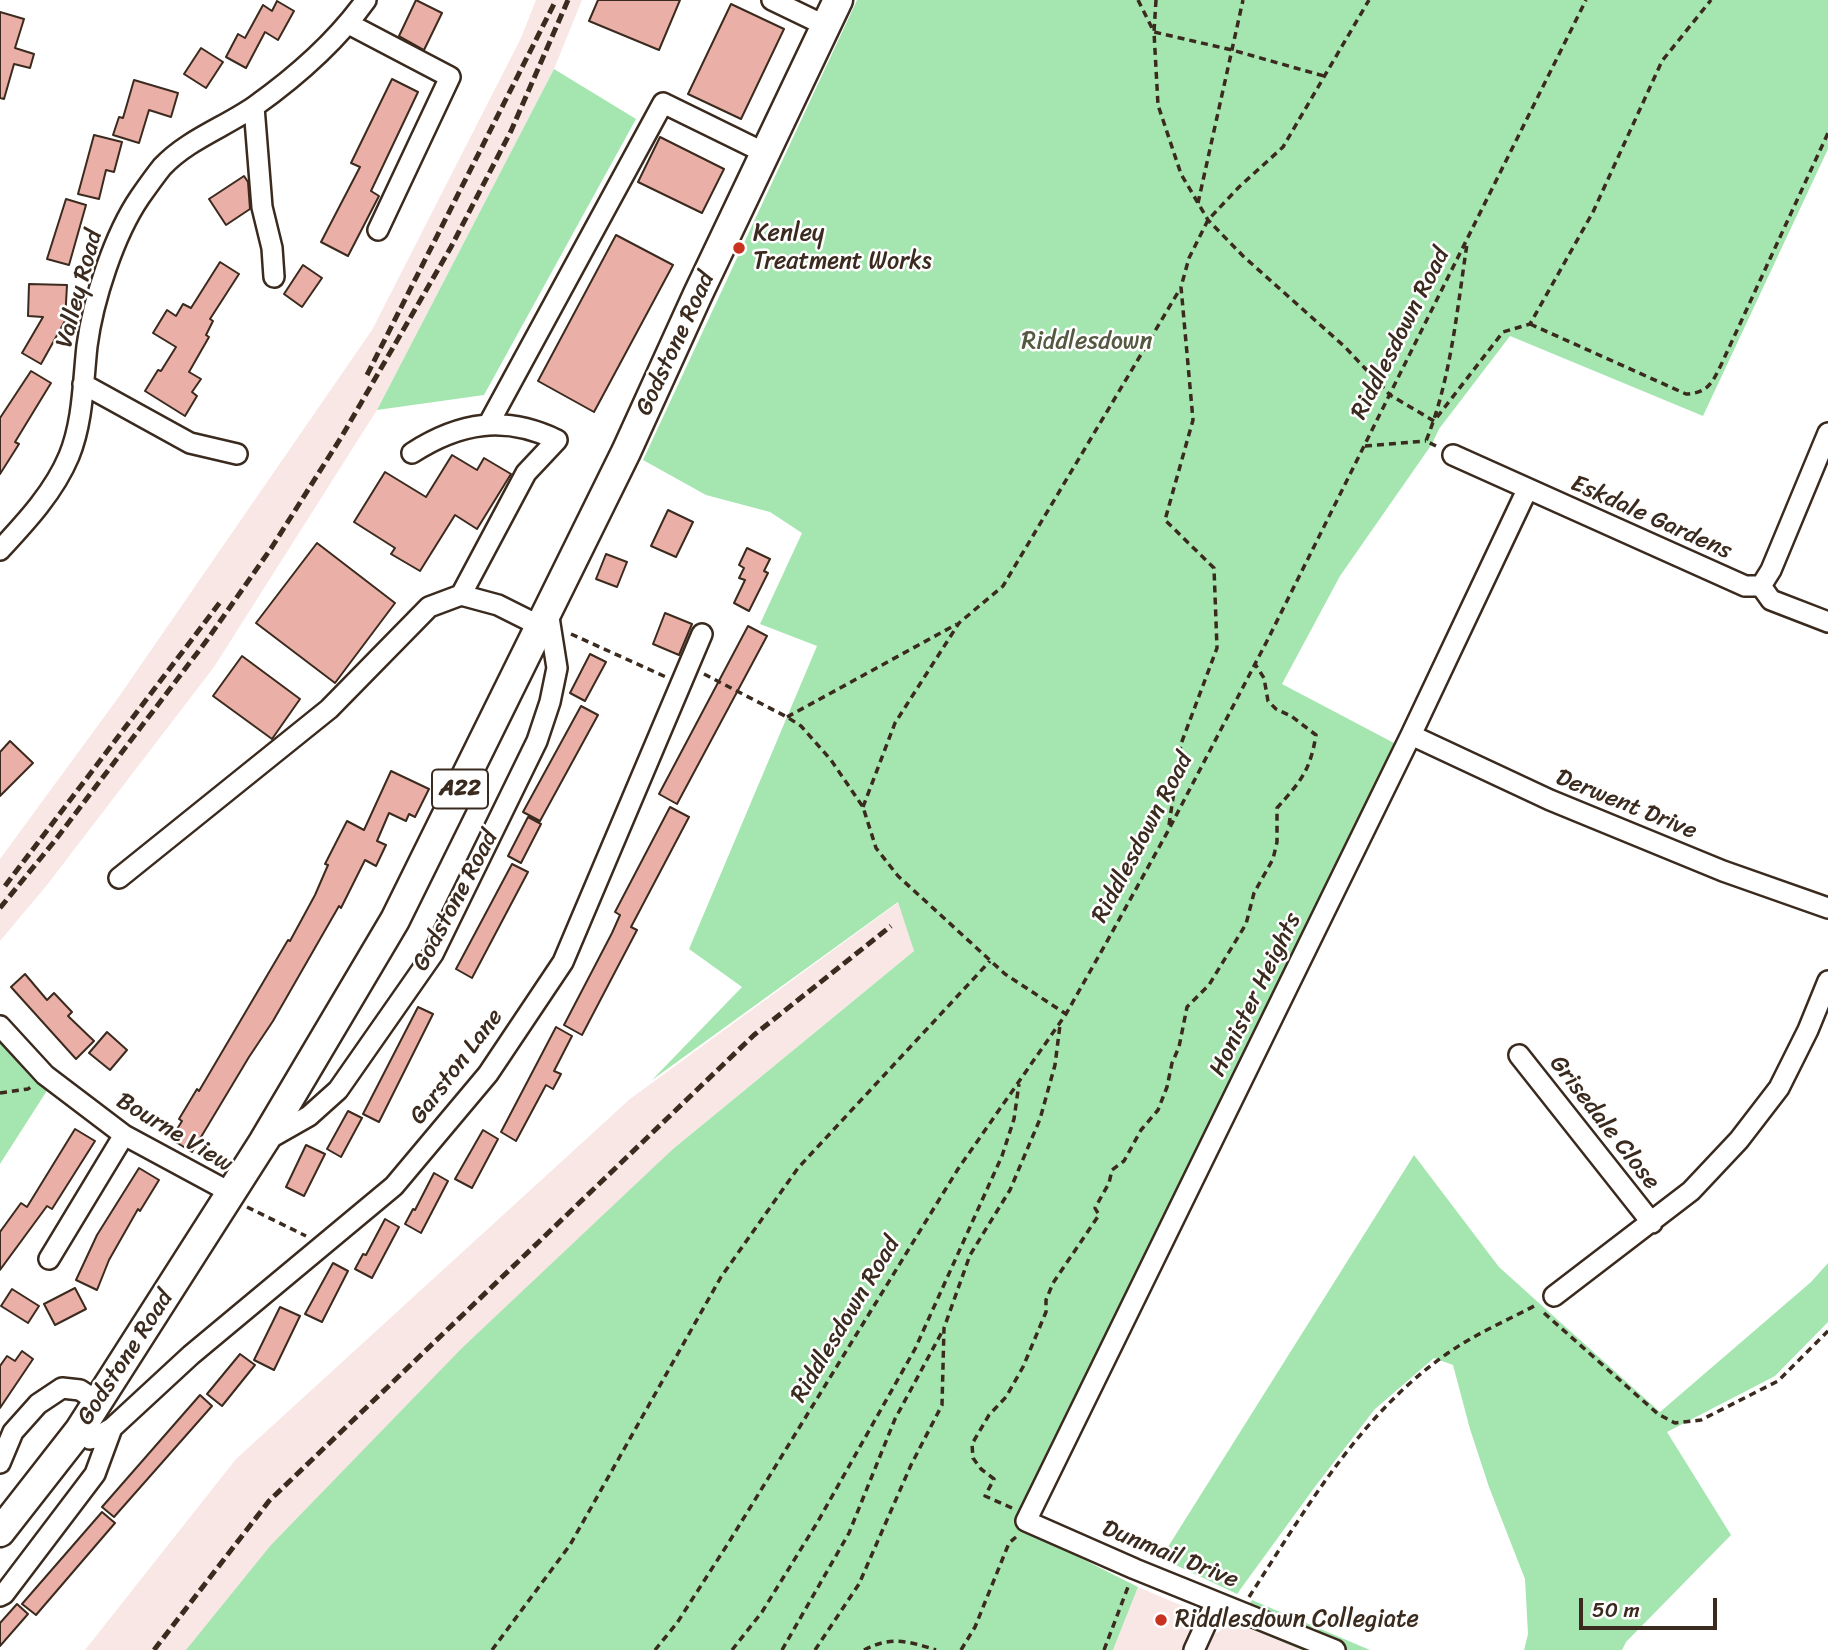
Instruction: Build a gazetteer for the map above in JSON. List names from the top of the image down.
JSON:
{
  "streets": {
    "highway": ["Godstone Road", "A22"],
    "street": [
      "Valley Road",
      "Eskdale Gardens",
      "Derwent Drive",
      "Honister Heights",
      "Garston Lane",
      "Grisedale Close",
      "Bourne View",
      "Dunmail Drive"
    ],
    "path": ["Riddlesdown Road"]
  },
  "crossings": [
    ["Godstone Road", "Bourne View"],
    ["Eskdale Gardens", "Honister Heights"],
    ["Derwent Drive", "Honister Heights"],
    ["Honister Heights", "Dunmail Drive"]
  ],
  "parks": ["Riddlesdown"],
  "places": ["Kenley Treatment Works", "Riddlesdown Collegiate"],
  "scale_bar": "50 m"
}
